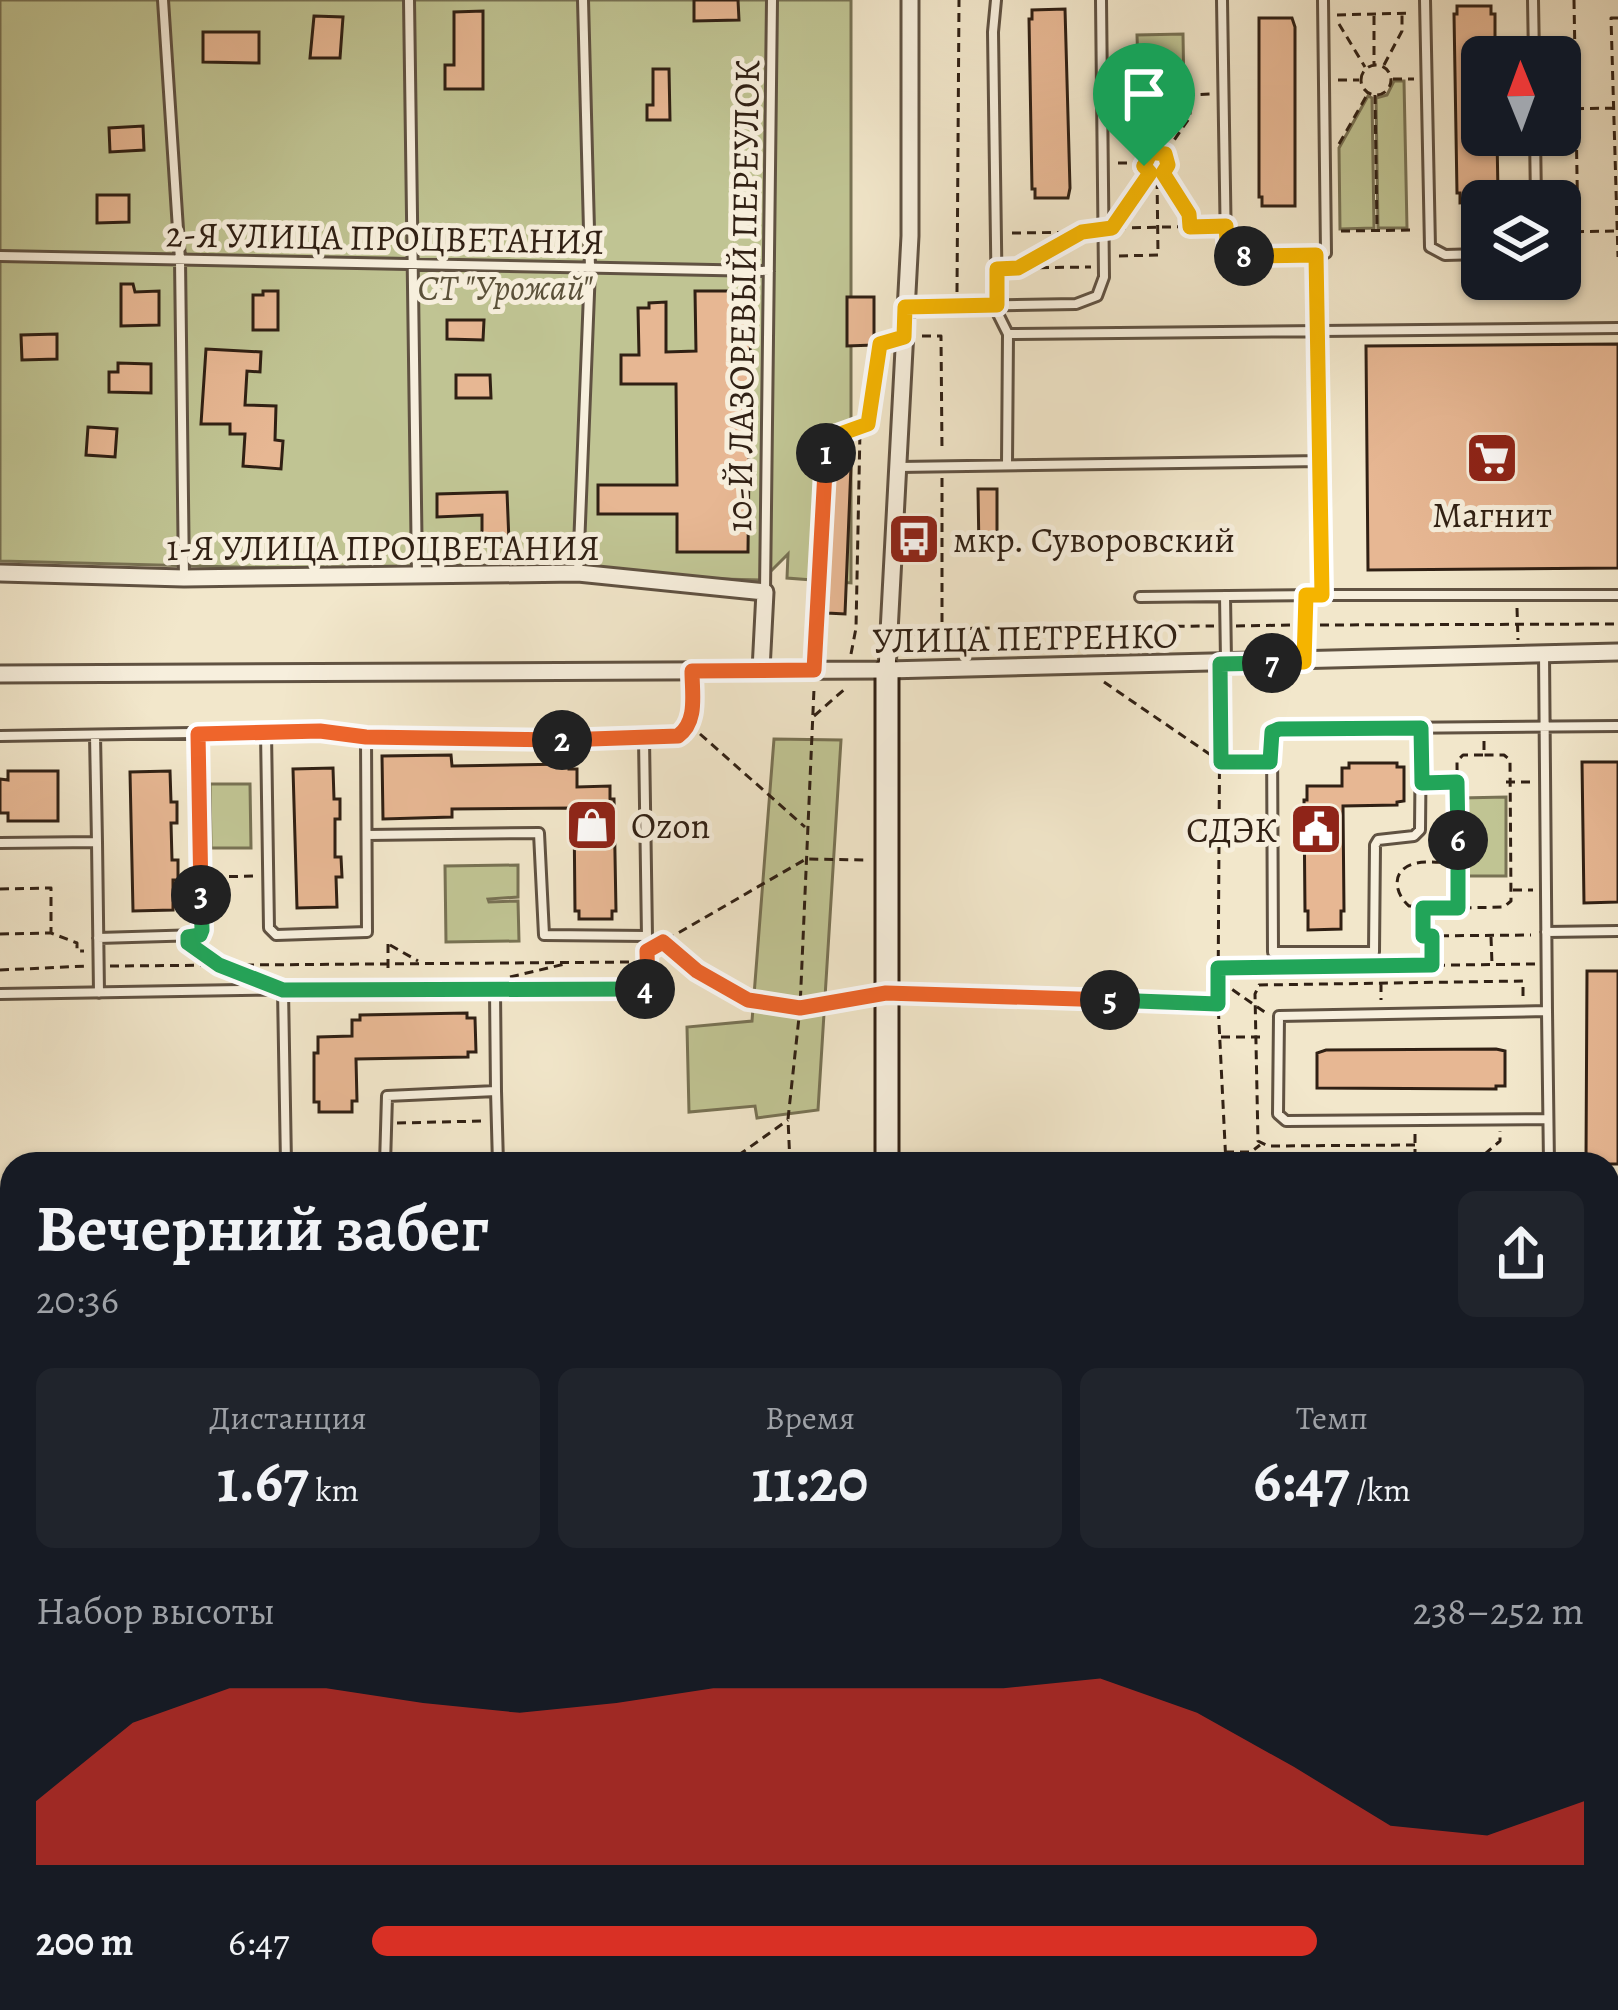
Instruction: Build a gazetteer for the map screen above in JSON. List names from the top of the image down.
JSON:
{
  "streets": {
    "street": ["1-Я УЛИЦА ПРОЦВЕТАНИЯ", "УЛИЦА ПЕТРЕНКО"],
    "lane": ["2-Я УЛИЦА ПРОЦВЕТАНИЯ", "10-Й ЛАЗОРЕВЫЙ ПЕРЕУЛОК"]
  },
  "crossings": [
    ["2-Я УЛИЦА ПРОЦВЕТАНИЯ", "10-Й ЛАЗОРЕВЫЙ ПЕРЕУЛОК"],
    ["10-Й ЛАЗОРЕВЫЙ ПЕРЕУЛОК", "1-Я УЛИЦА ПРОЦВЕТАНИЯ"]
  ],
  "parks": ["СТ \"Урожай\""],
  "places": {
    "supermarket": ["Магнит"],
    "bus stop": ["мкр. Суворовский"],
    "shop": ["Ozon"],
    "public building": ["СДЭК"]
  },
  "north": "top",
  "page": {
    "pins": [
      "8",
      "1",
      "7",
      "2",
      "6",
      "3",
      "4",
      "5"
    ],
    "heading": ["Вечерний забег", "20:36"],
    "stats": [
      ["Дистанция", "1.67 km"],
      ["Время", "11:20"],
      ["Темп", "6:47 /km"]
    ],
    "chart": ["Набор высоты", "238–252 m"],
    "list": [
      {
        "name": "200 m",
        "note": "6:47"
      }
    ]
  }
}
